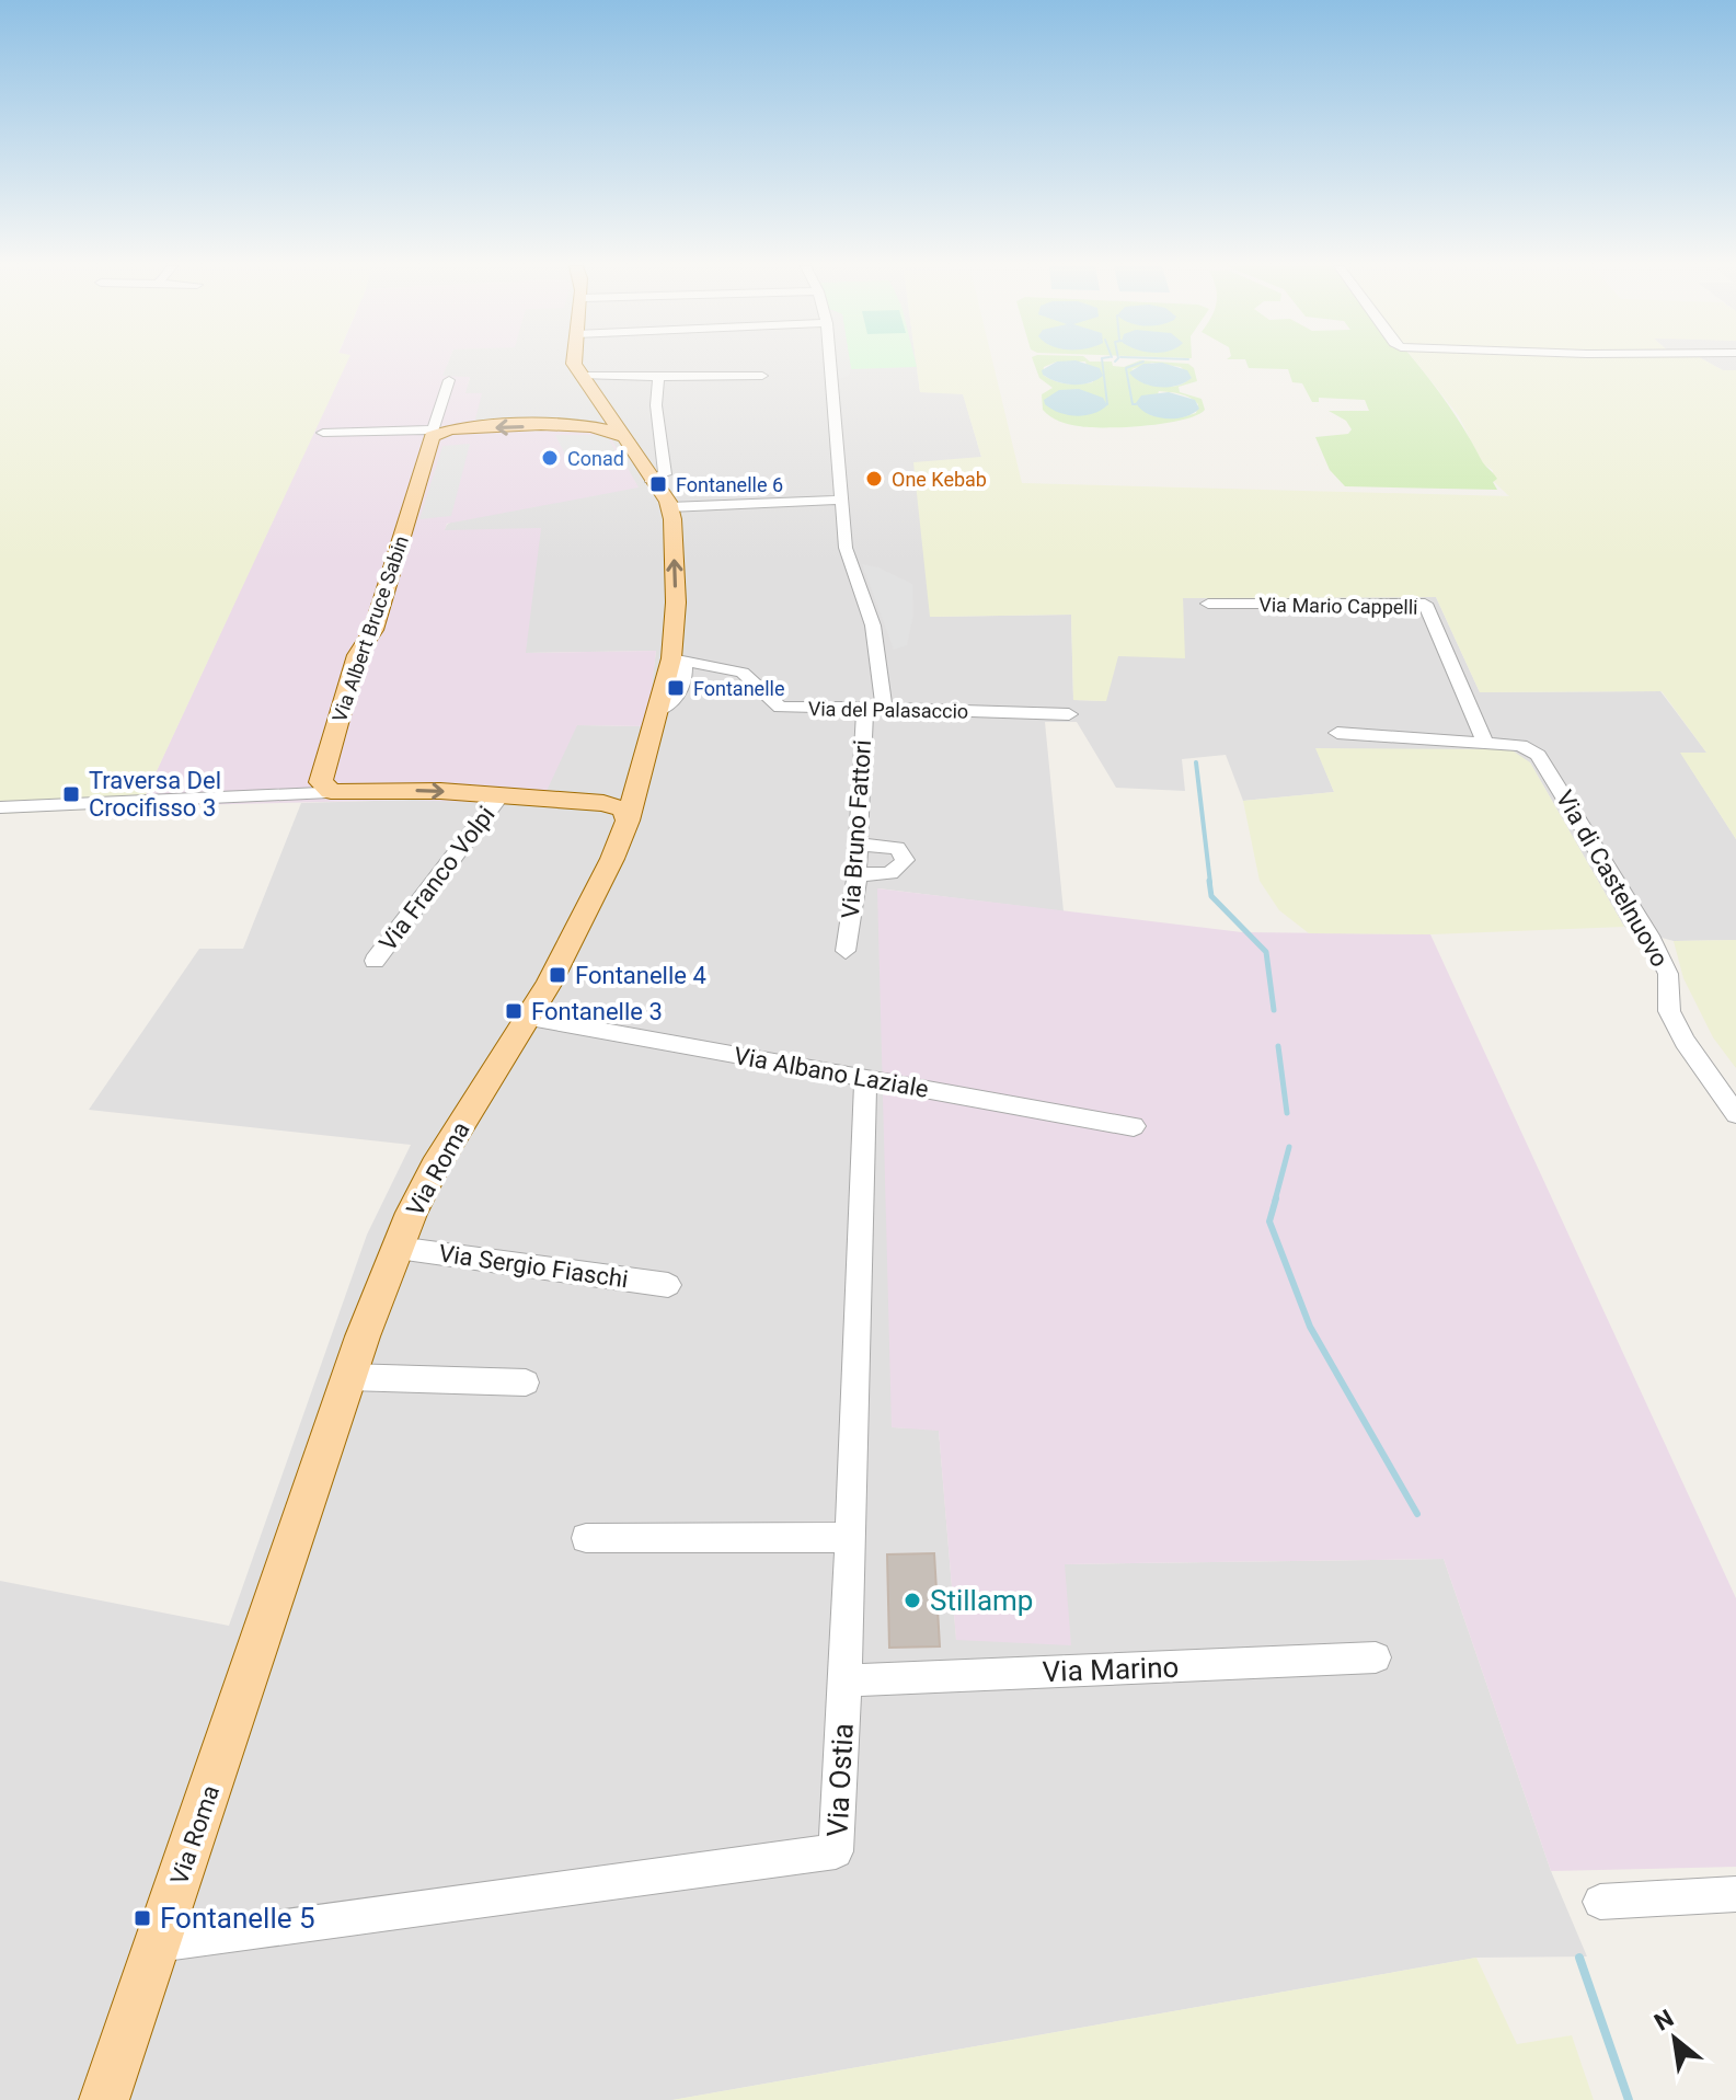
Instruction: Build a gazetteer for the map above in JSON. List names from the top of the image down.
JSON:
{
  "streets": {
    "main road": ["Via Albert Bruce Sabin", "Via Roma"],
    "street": [
      "Via Mario Cappelli",
      "Via del Palasaccio",
      "Via Bruno Fattori",
      "Via Franco Volpi",
      "Via di Castelnuovo",
      "Via Albano Laziale",
      "Via Sergio Fiaschi",
      "Via Marino",
      "Via Ostia"
    ]
  },
  "crossings": [
    ["Via Mario Cappelli", "Via di Castelnuovo"],
    ["Via del Palasaccio", "Via Bruno Fattori"],
    ["Via del Palasaccio", "Via Roma"],
    ["Via Albano Laziale", "Via Roma"],
    ["Via Albano Laziale", "Via Ostia"],
    ["Via Roma", "Via Sergio Fiaschi"],
    ["Via Roma", "Via Ostia"],
    ["Via Marino", "Via Ostia"]
  ],
  "places": {
    "other": ["Conad", "One Kebab", "Stillamp"],
    "transit": [
      "Fontanelle 6",
      "Fontanelle",
      "Traversa Del Crocifisso 3",
      "Fontanelle 4",
      "Fontanelle 3",
      "Fontanelle 5"
    ]
  },
  "north": "top left"
}
